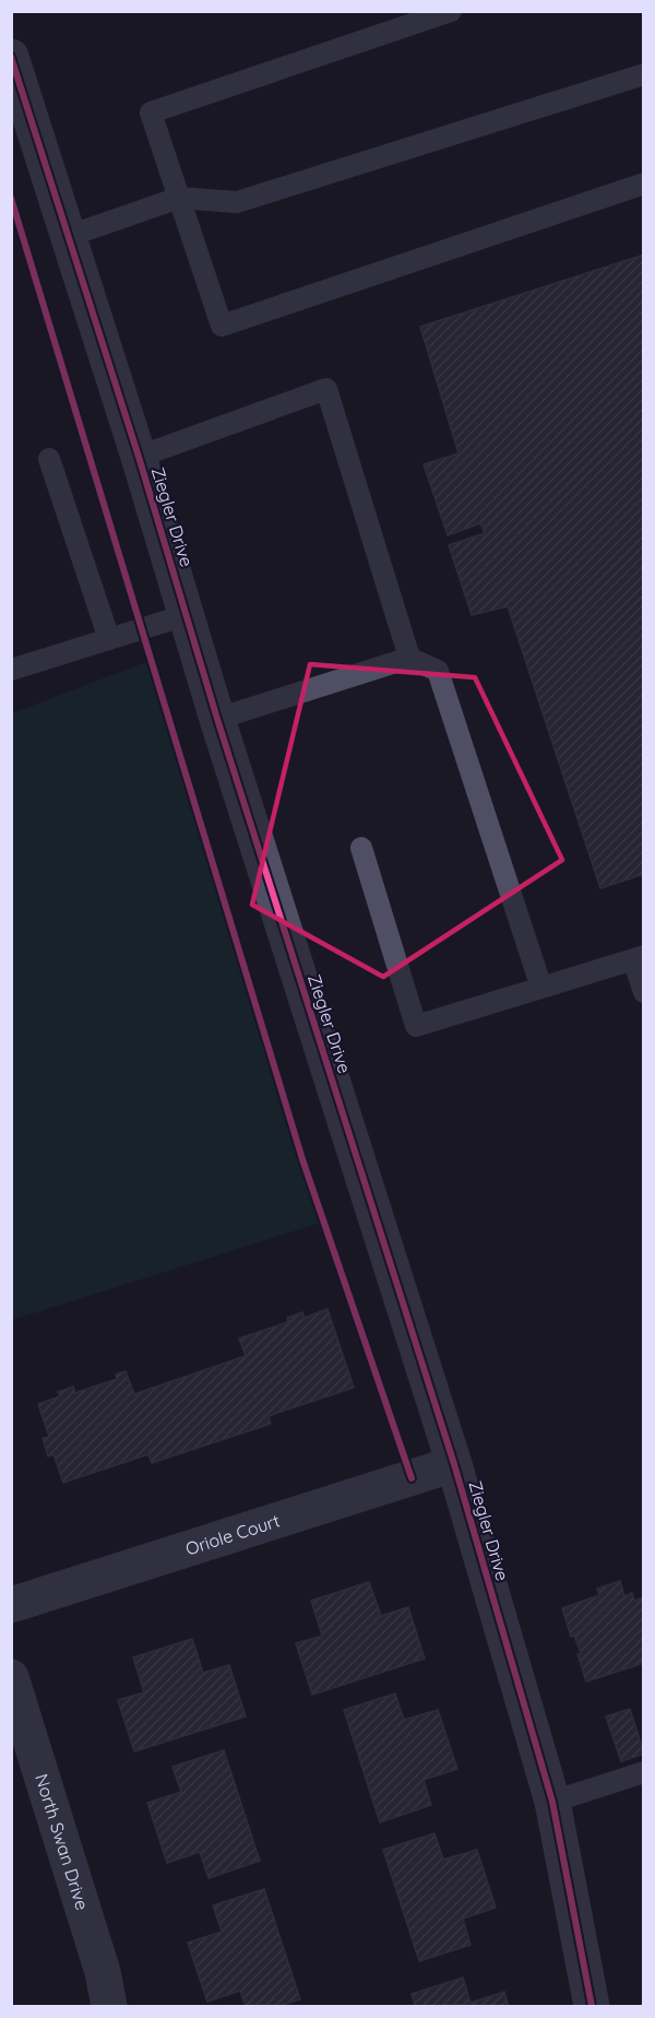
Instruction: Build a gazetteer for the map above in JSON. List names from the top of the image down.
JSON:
{
  "streets": {
    "street": ["Ziegler Drive", "Oriole Court", "North Swan Drive"]
  },
  "crossings": [
    ["Ziegler Drive", "Oriole Court"]
  ]
}
